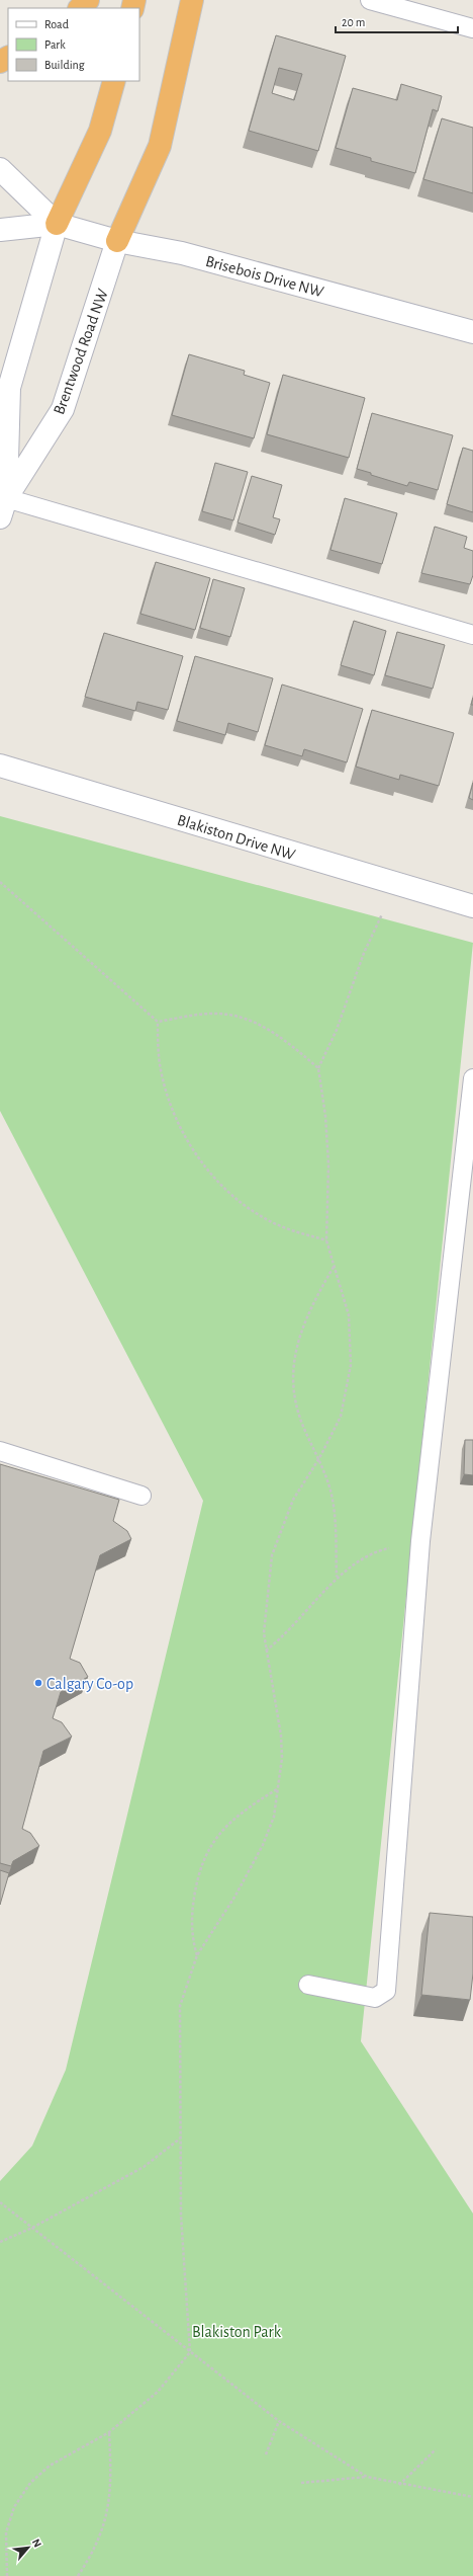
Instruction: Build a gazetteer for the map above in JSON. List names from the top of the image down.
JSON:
{
  "streets": {
    "street": ["Brisebois Drive NW", "Brentwood Road NW", "Blakiston Drive NW"]
  },
  "crossings": [
    ["Brisebois Drive NW", "Brentwood Road NW"]
  ],
  "parks": ["Blakiston Park"],
  "places": ["Calgary Co-op"],
  "legend": ["Road", "Park", "Building"],
  "scale_bar": "20 m",
  "north": "top right"
}
